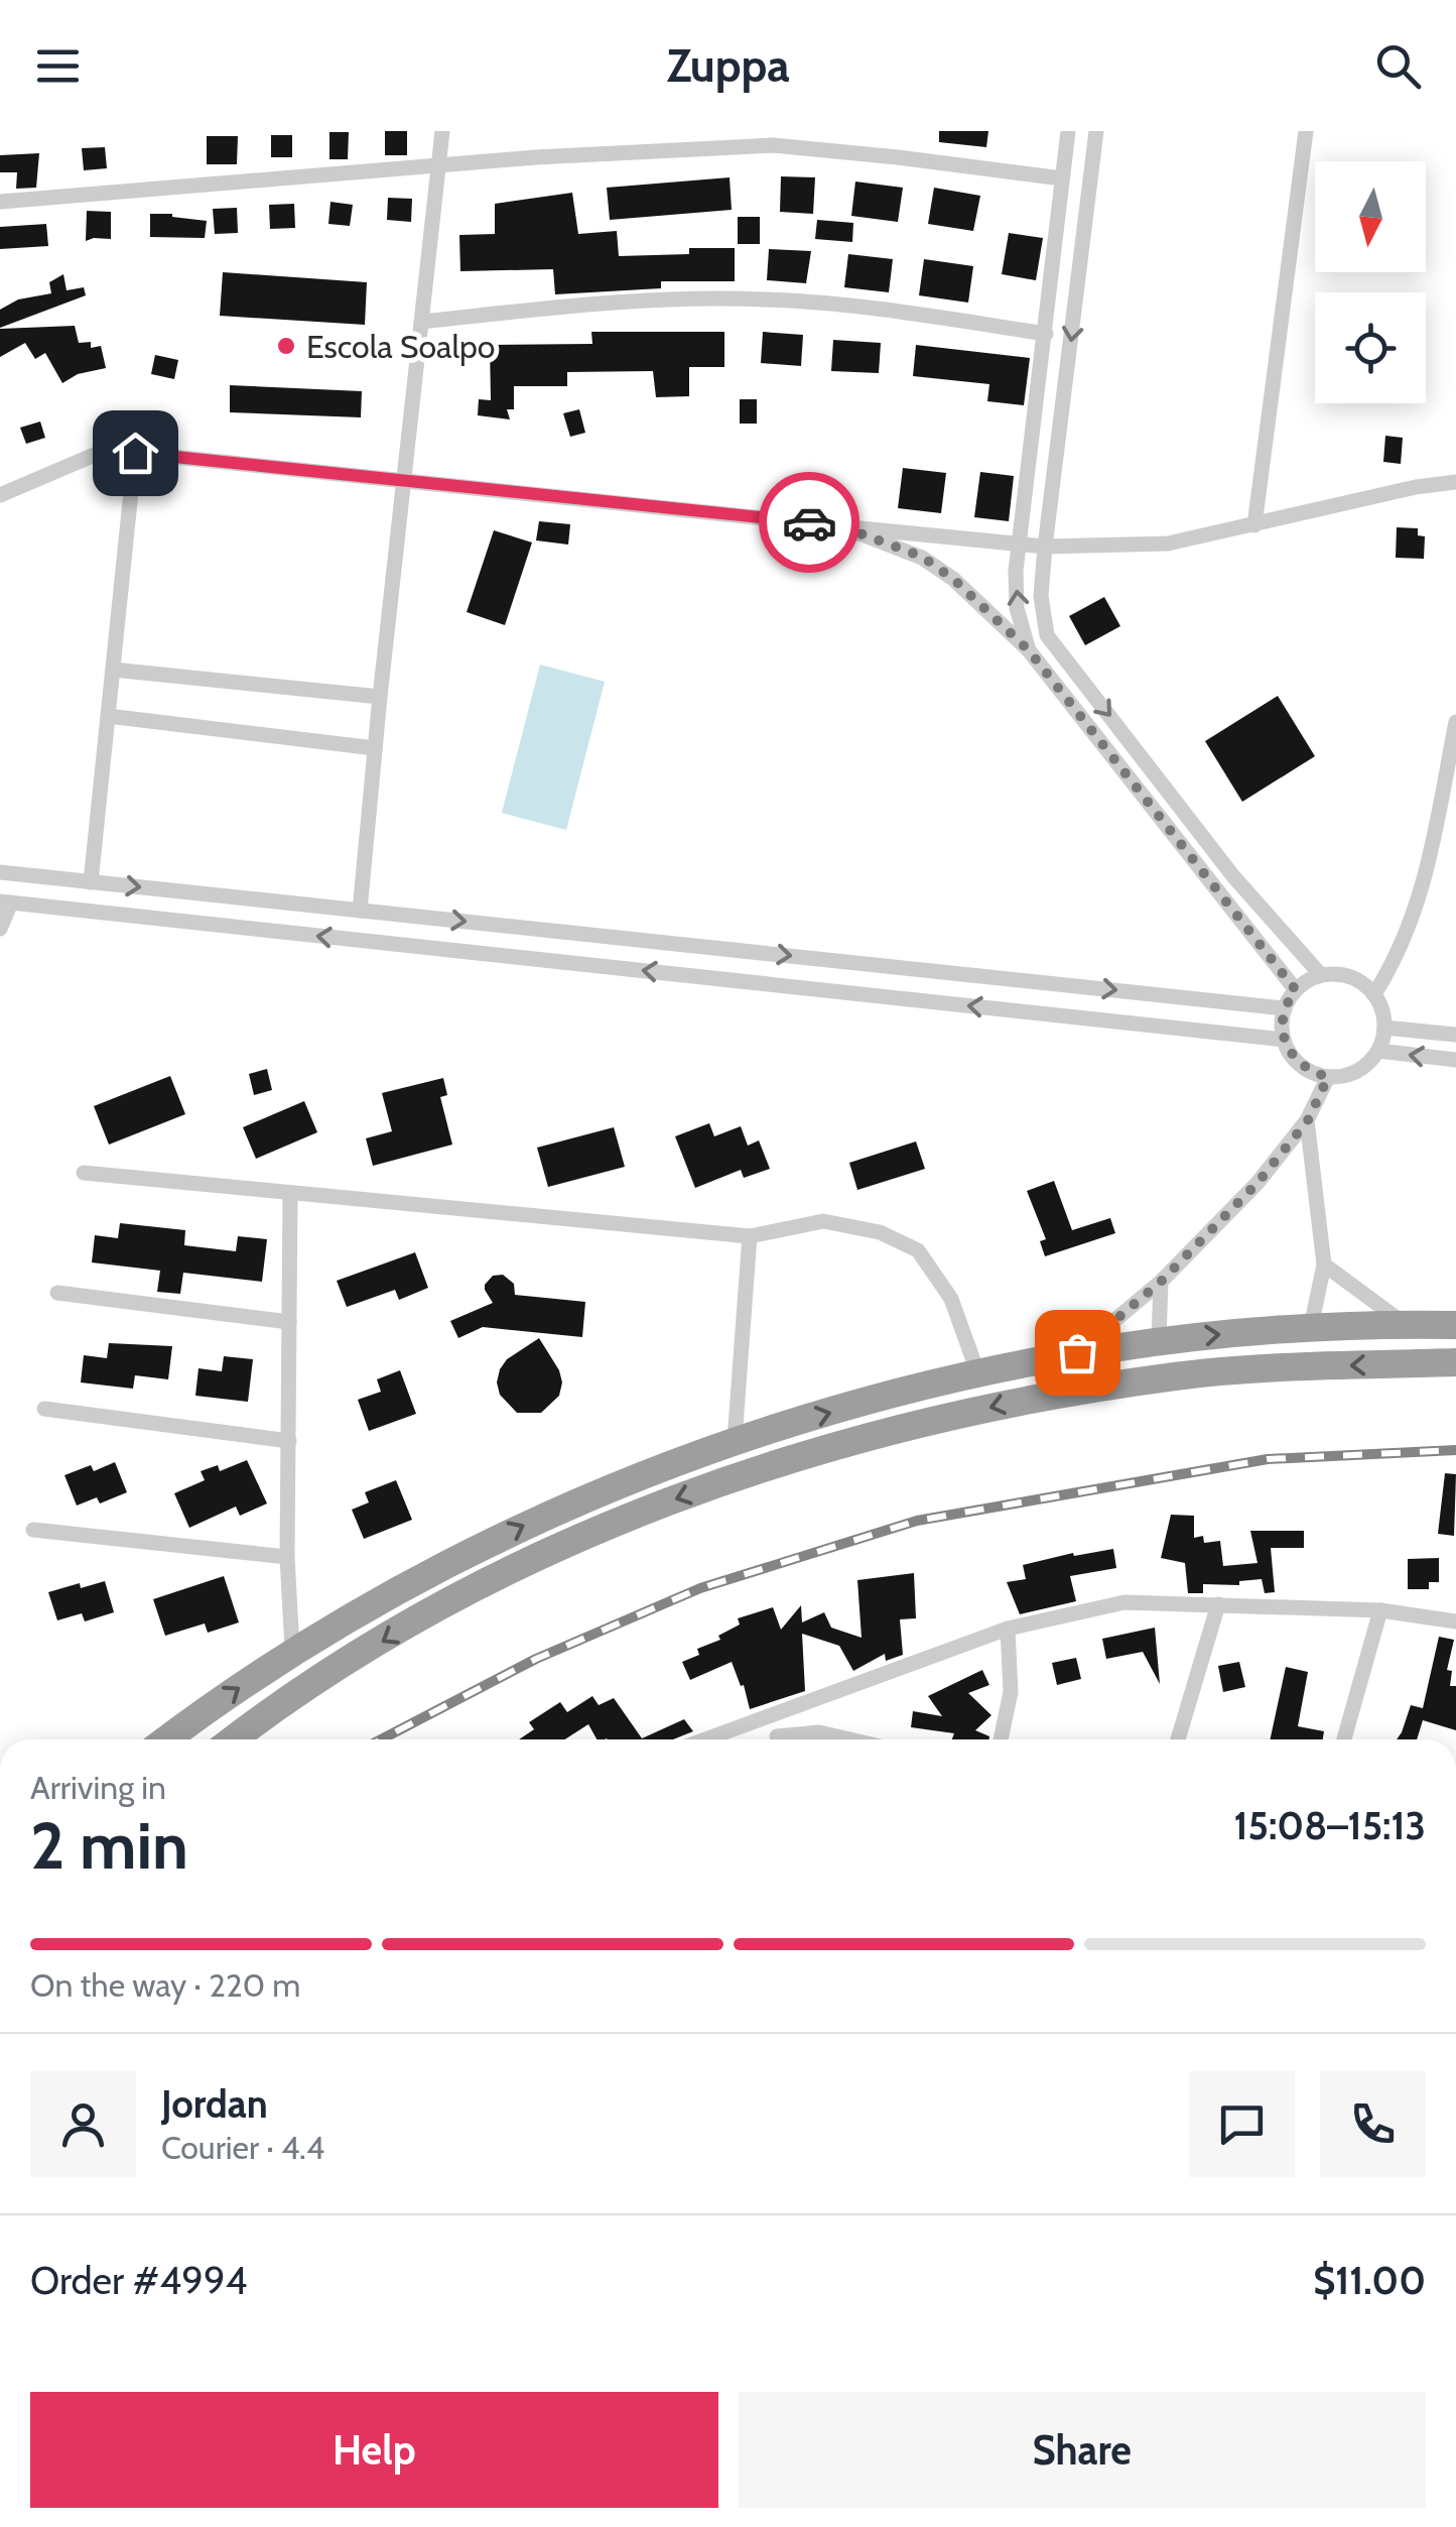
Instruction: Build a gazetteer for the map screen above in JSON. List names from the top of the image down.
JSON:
{
  "places": ["Escola Soalpo"],
  "north": "bottom",
  "page": {
    "header": "Zuppa",
    "heading": ["2 min", "Arriving in", "15:08–15:13"],
    "panel": [
      "Jordan",
      "Courier · 4.4",
      "Order #4994",
      "$11.00"
    ],
    "bar": "On the way · 220 m",
    "buttons": ["Help", "Share"]
  }
}
